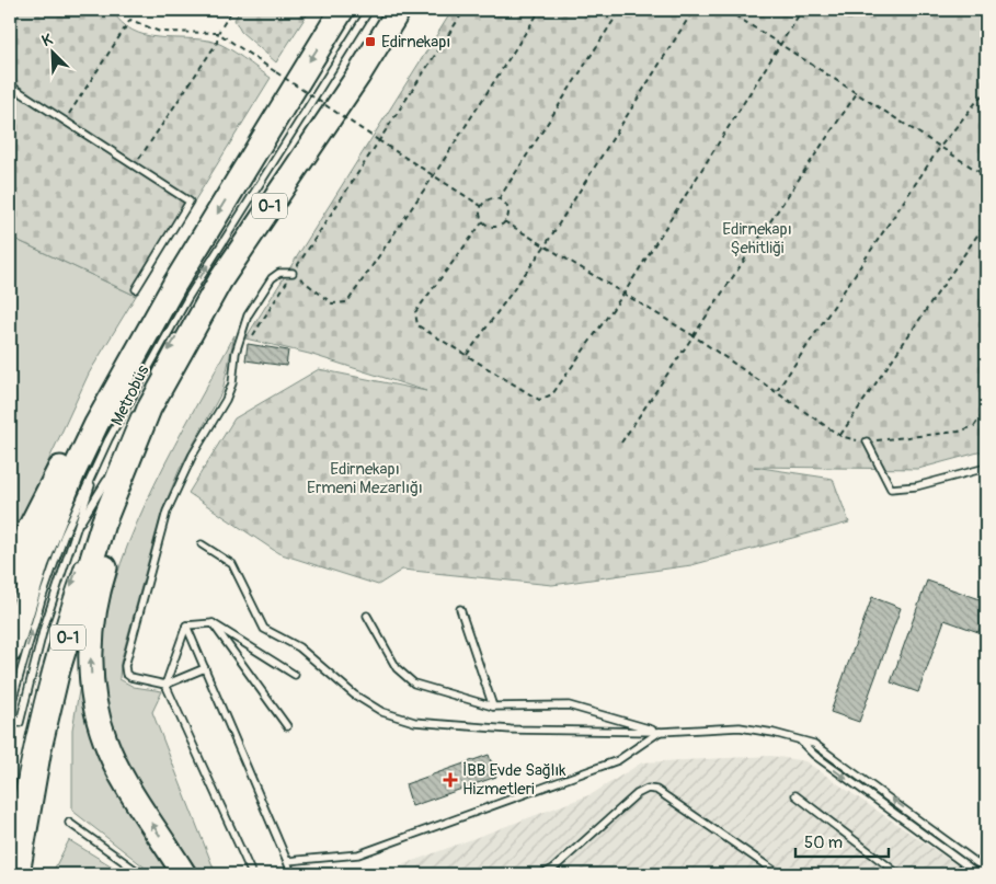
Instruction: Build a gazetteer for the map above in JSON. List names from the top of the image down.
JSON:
{
  "streets": {
    "highway": ["O-1"],
    "lane": ["Metrobüs"]
  },
  "crossings": [
    ["O-1", "Metrobüs"]
  ],
  "parks": ["Edirnekapı Şehitliği", "Edirnekapı Ermeni Mezarlığı"],
  "places": {
    "transit": ["Edirnekapı"],
    "health": ["İBB Evde Sağlık Hizmetleri"]
  },
  "scale_bar": "50 m",
  "north": "top left"
}
